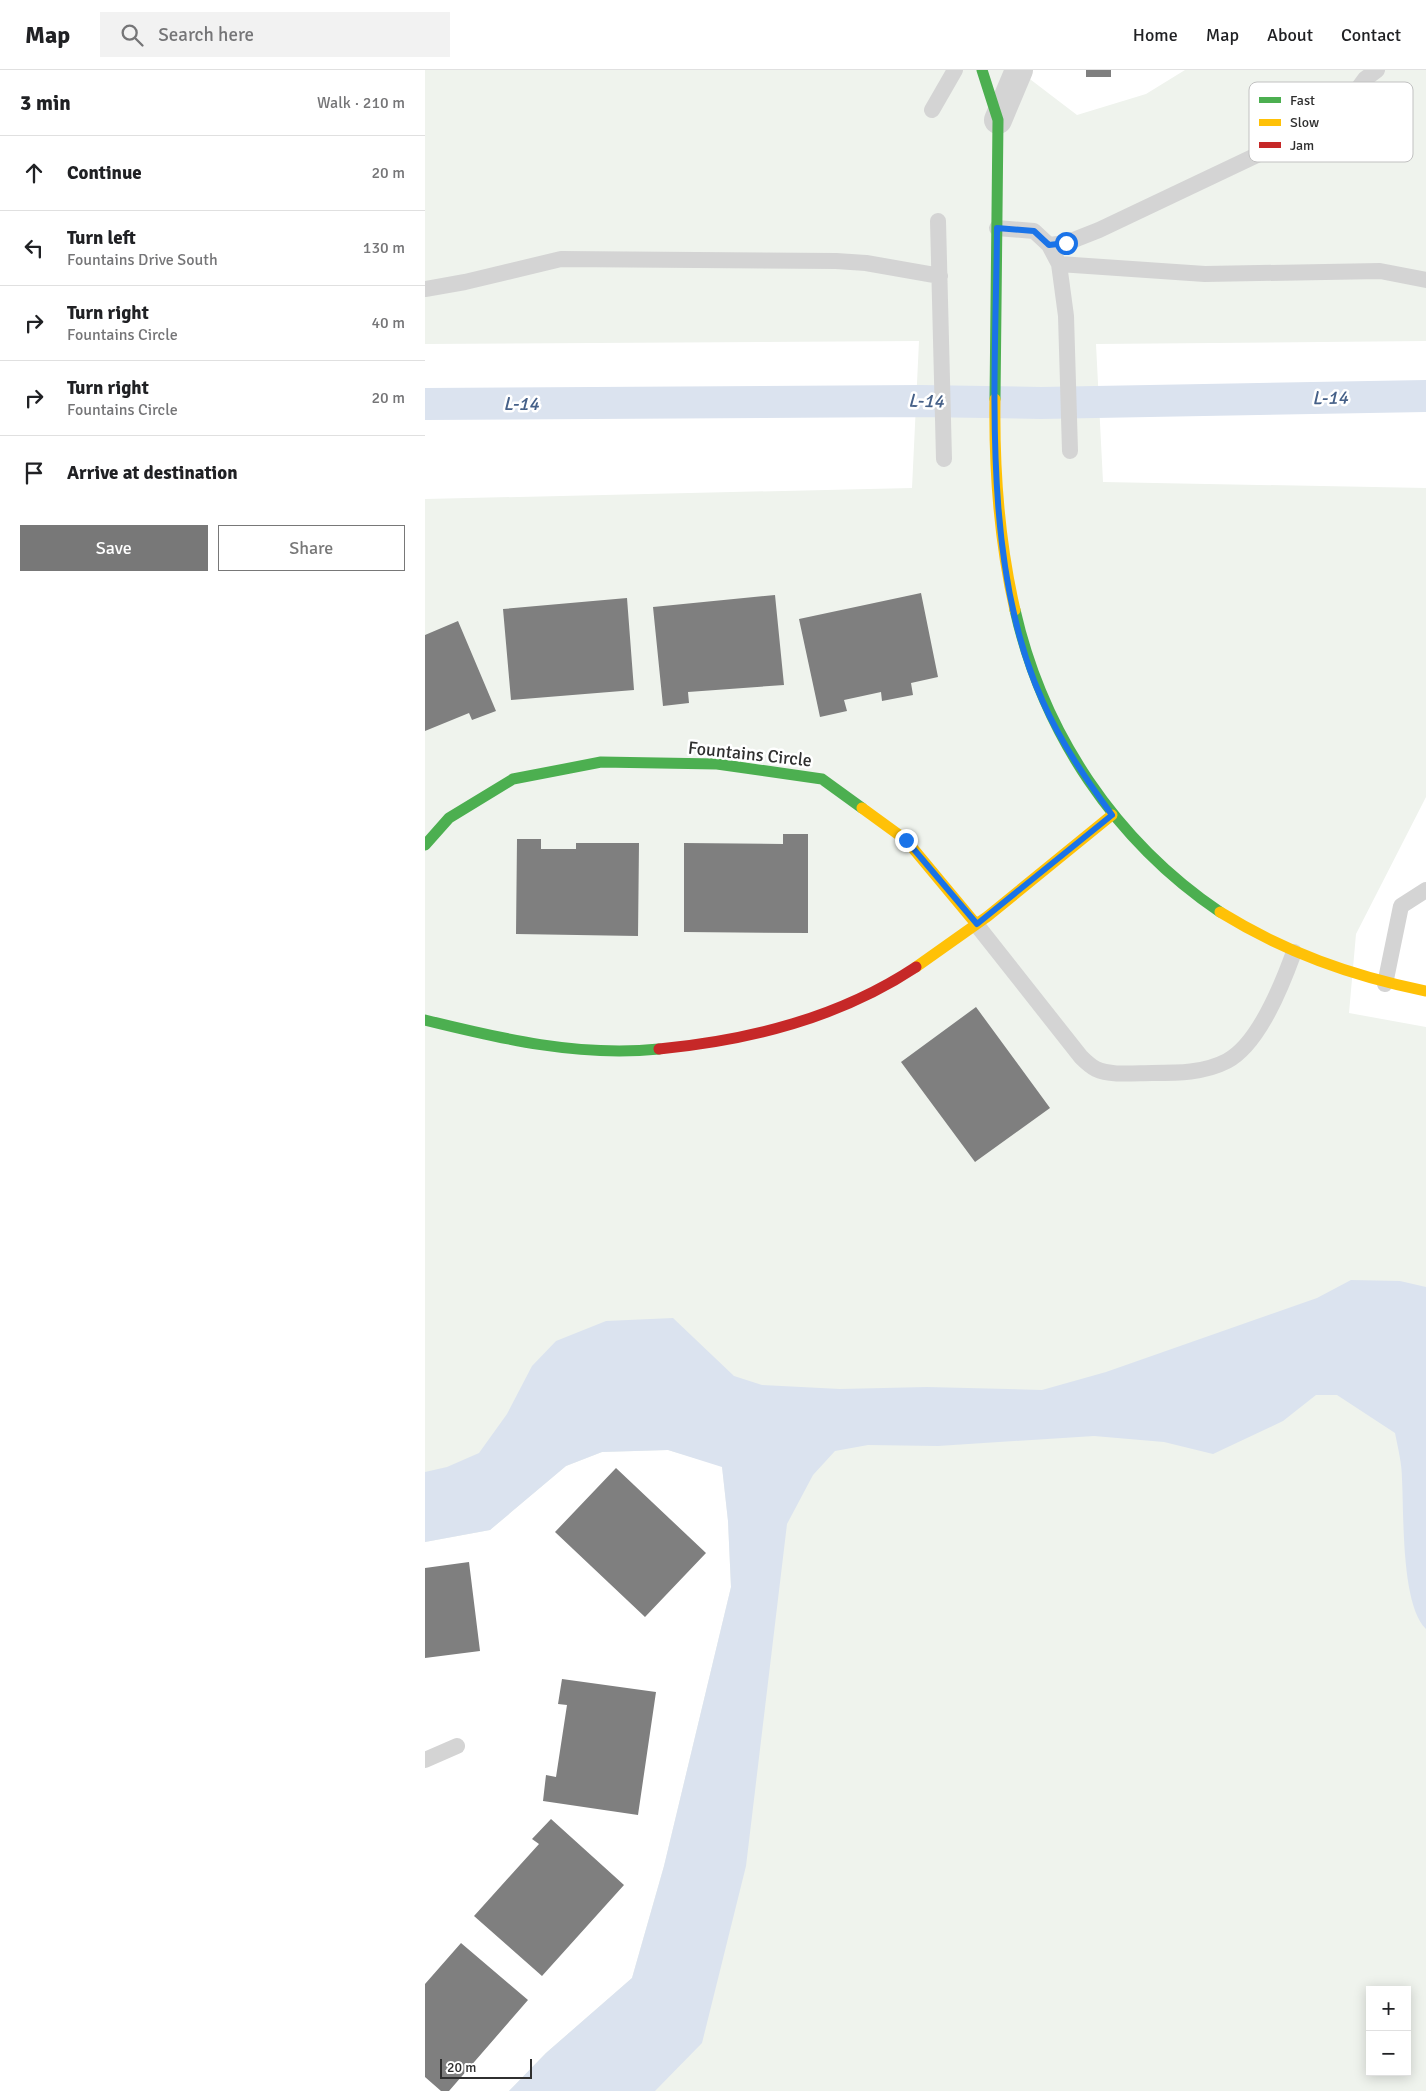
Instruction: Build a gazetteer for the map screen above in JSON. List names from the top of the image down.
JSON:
{
  "streets": {
    "street": ["Fountains Circle"]
  },
  "water": ["L-14"],
  "legend": ["Fast", "Slow", "Jam"],
  "scale_bar": "20 m",
  "page": {
    "header": "Map",
    "search": "Search here",
    "nav": [
      "Home",
      "Map",
      "About",
      "Contact"
    ],
    "heading": ["3 min", "Walk · 210 m"],
    "list": [
      ["Continue", "20 m"],
      ["Turn left", "Fountains Drive South", "130 m"],
      ["Turn right", "Fountains Circle", "40 m"],
      ["Turn right", "Fountains Circle", "20 m"],
      "Arrive at destination"
    ],
    "buttons": ["Save", "Share"],
    "map_buttons": ["+", "−"],
    "scale": "20 m"
  }
}
